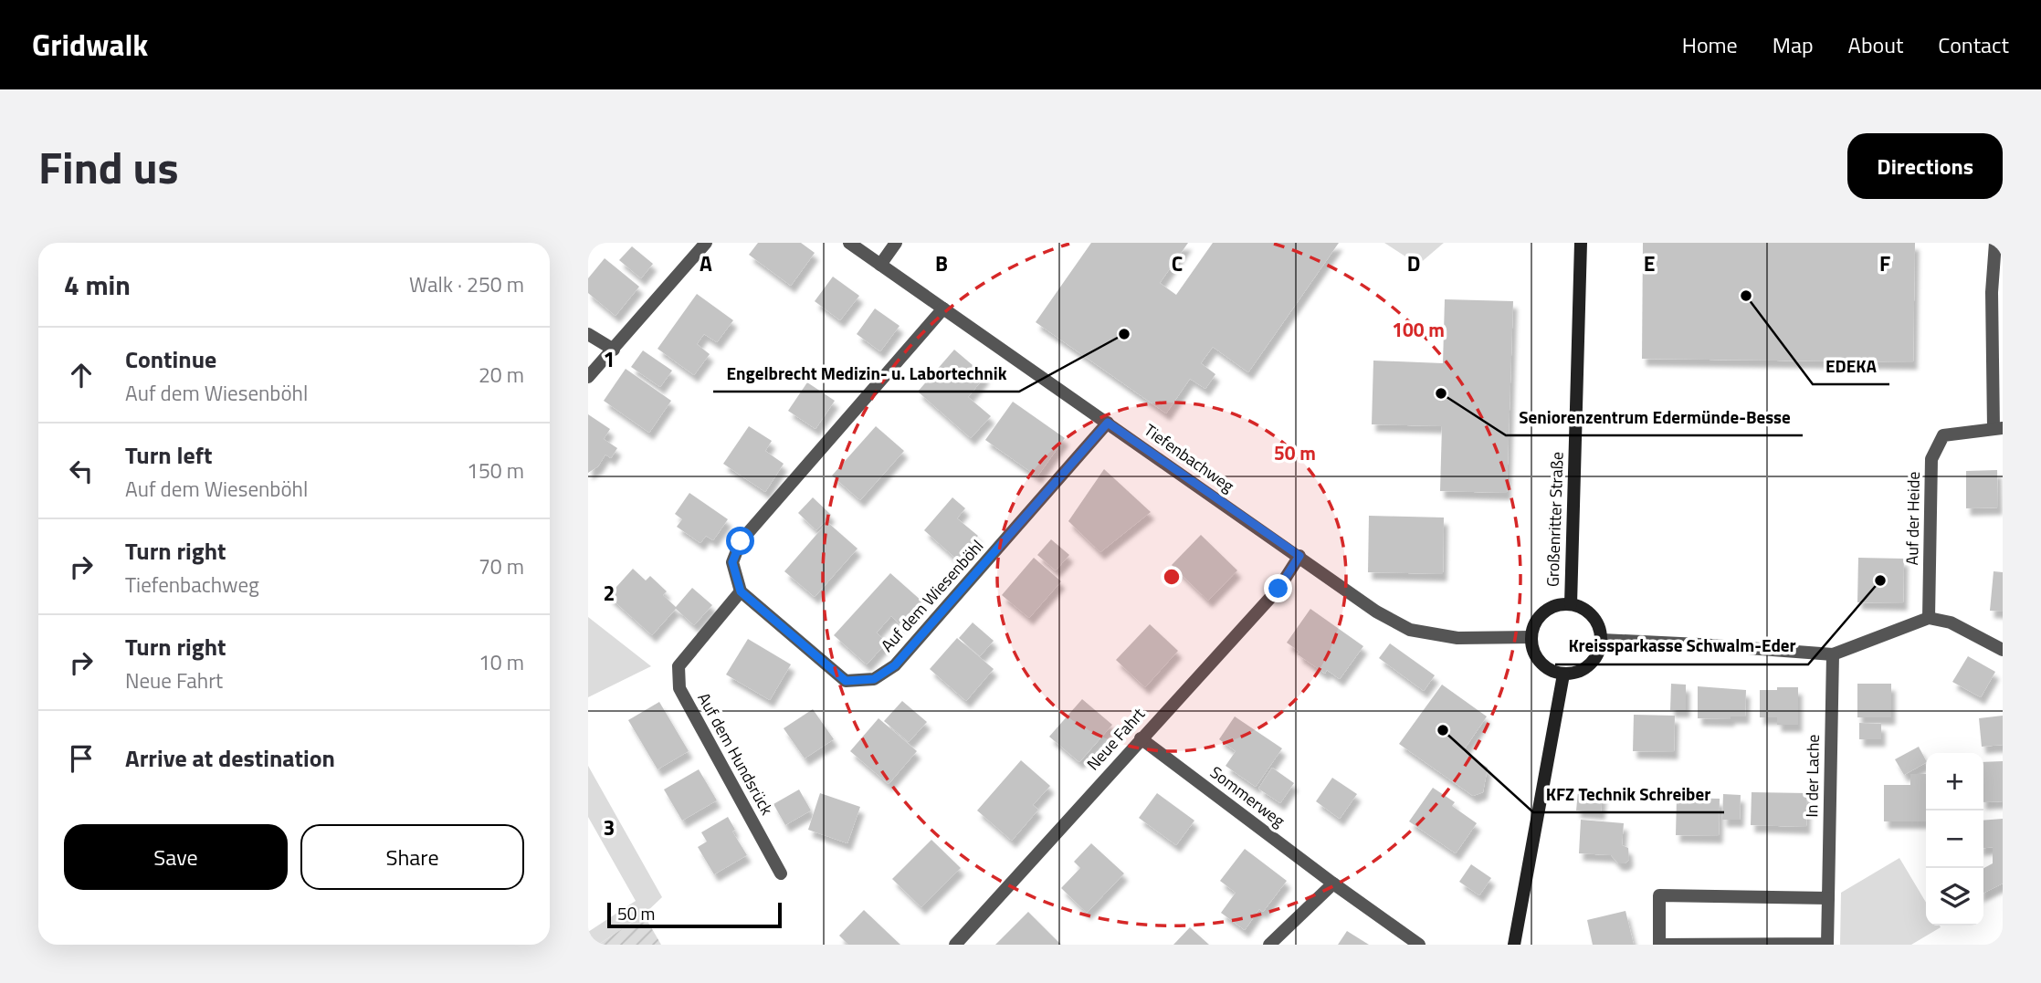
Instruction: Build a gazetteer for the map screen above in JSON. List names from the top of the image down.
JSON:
{
  "streets": {
    "main road": ["Großenritter Straße"],
    "street": [
      "Tiefenbachweg",
      "Auf der Heide",
      "Auf dem Wiesenböhl",
      "Neue Fahrt",
      "Auf dem Hundsrück",
      "In der Lache",
      "Sommerweg"
    ]
  },
  "crossings": [
    ["Tiefenbachweg", "Großenritter Straße"],
    ["Tiefenbachweg", "Auf dem Wiesenböhl"],
    ["Tiefenbachweg", "Neue Fahrt"],
    ["Auf dem Wiesenböhl", "Auf dem Hundsrück"],
    ["Neue Fahrt", "Sommerweg"]
  ],
  "places": [
    "EDEKA",
    "Engelbrecht Medizin- u. Labortechnik",
    "Seniorenzentrum Edermünde-Besse",
    "Kreissparkasse Schwalm-Eder",
    "KFZ Technik Schreiber"
  ],
  "scale_bar": "50 m",
  "page": {
    "header": "Gridwalk",
    "nav": [
      "Home",
      "Map",
      "About",
      "Contact"
    ],
    "title": "Find us",
    "buttons": [
      "Directions",
      ["Save", "Share"]
    ],
    "heading": ["4 min", "Walk · 250 m"],
    "list": [
      ["Continue", "Auf dem Wiesenböhl", "20 m"],
      ["Turn left", "Auf dem Wiesenböhl", "150 m"],
      ["Turn right", "Tiefenbachweg", "70 m"],
      ["Turn right", "Neue Fahrt", "10 m"],
      "Arrive at destination"
    ],
    "map_buttons": ["+", "−"],
    "scale": "50 m"
  },
  "grid": {
    "columns": [
      "A",
      "B",
      "C",
      "D",
      "E",
      "F"
    ],
    "rows": ["1", "2", "3"]
  },
  "rings": ["100 m", "50 m"]
}
